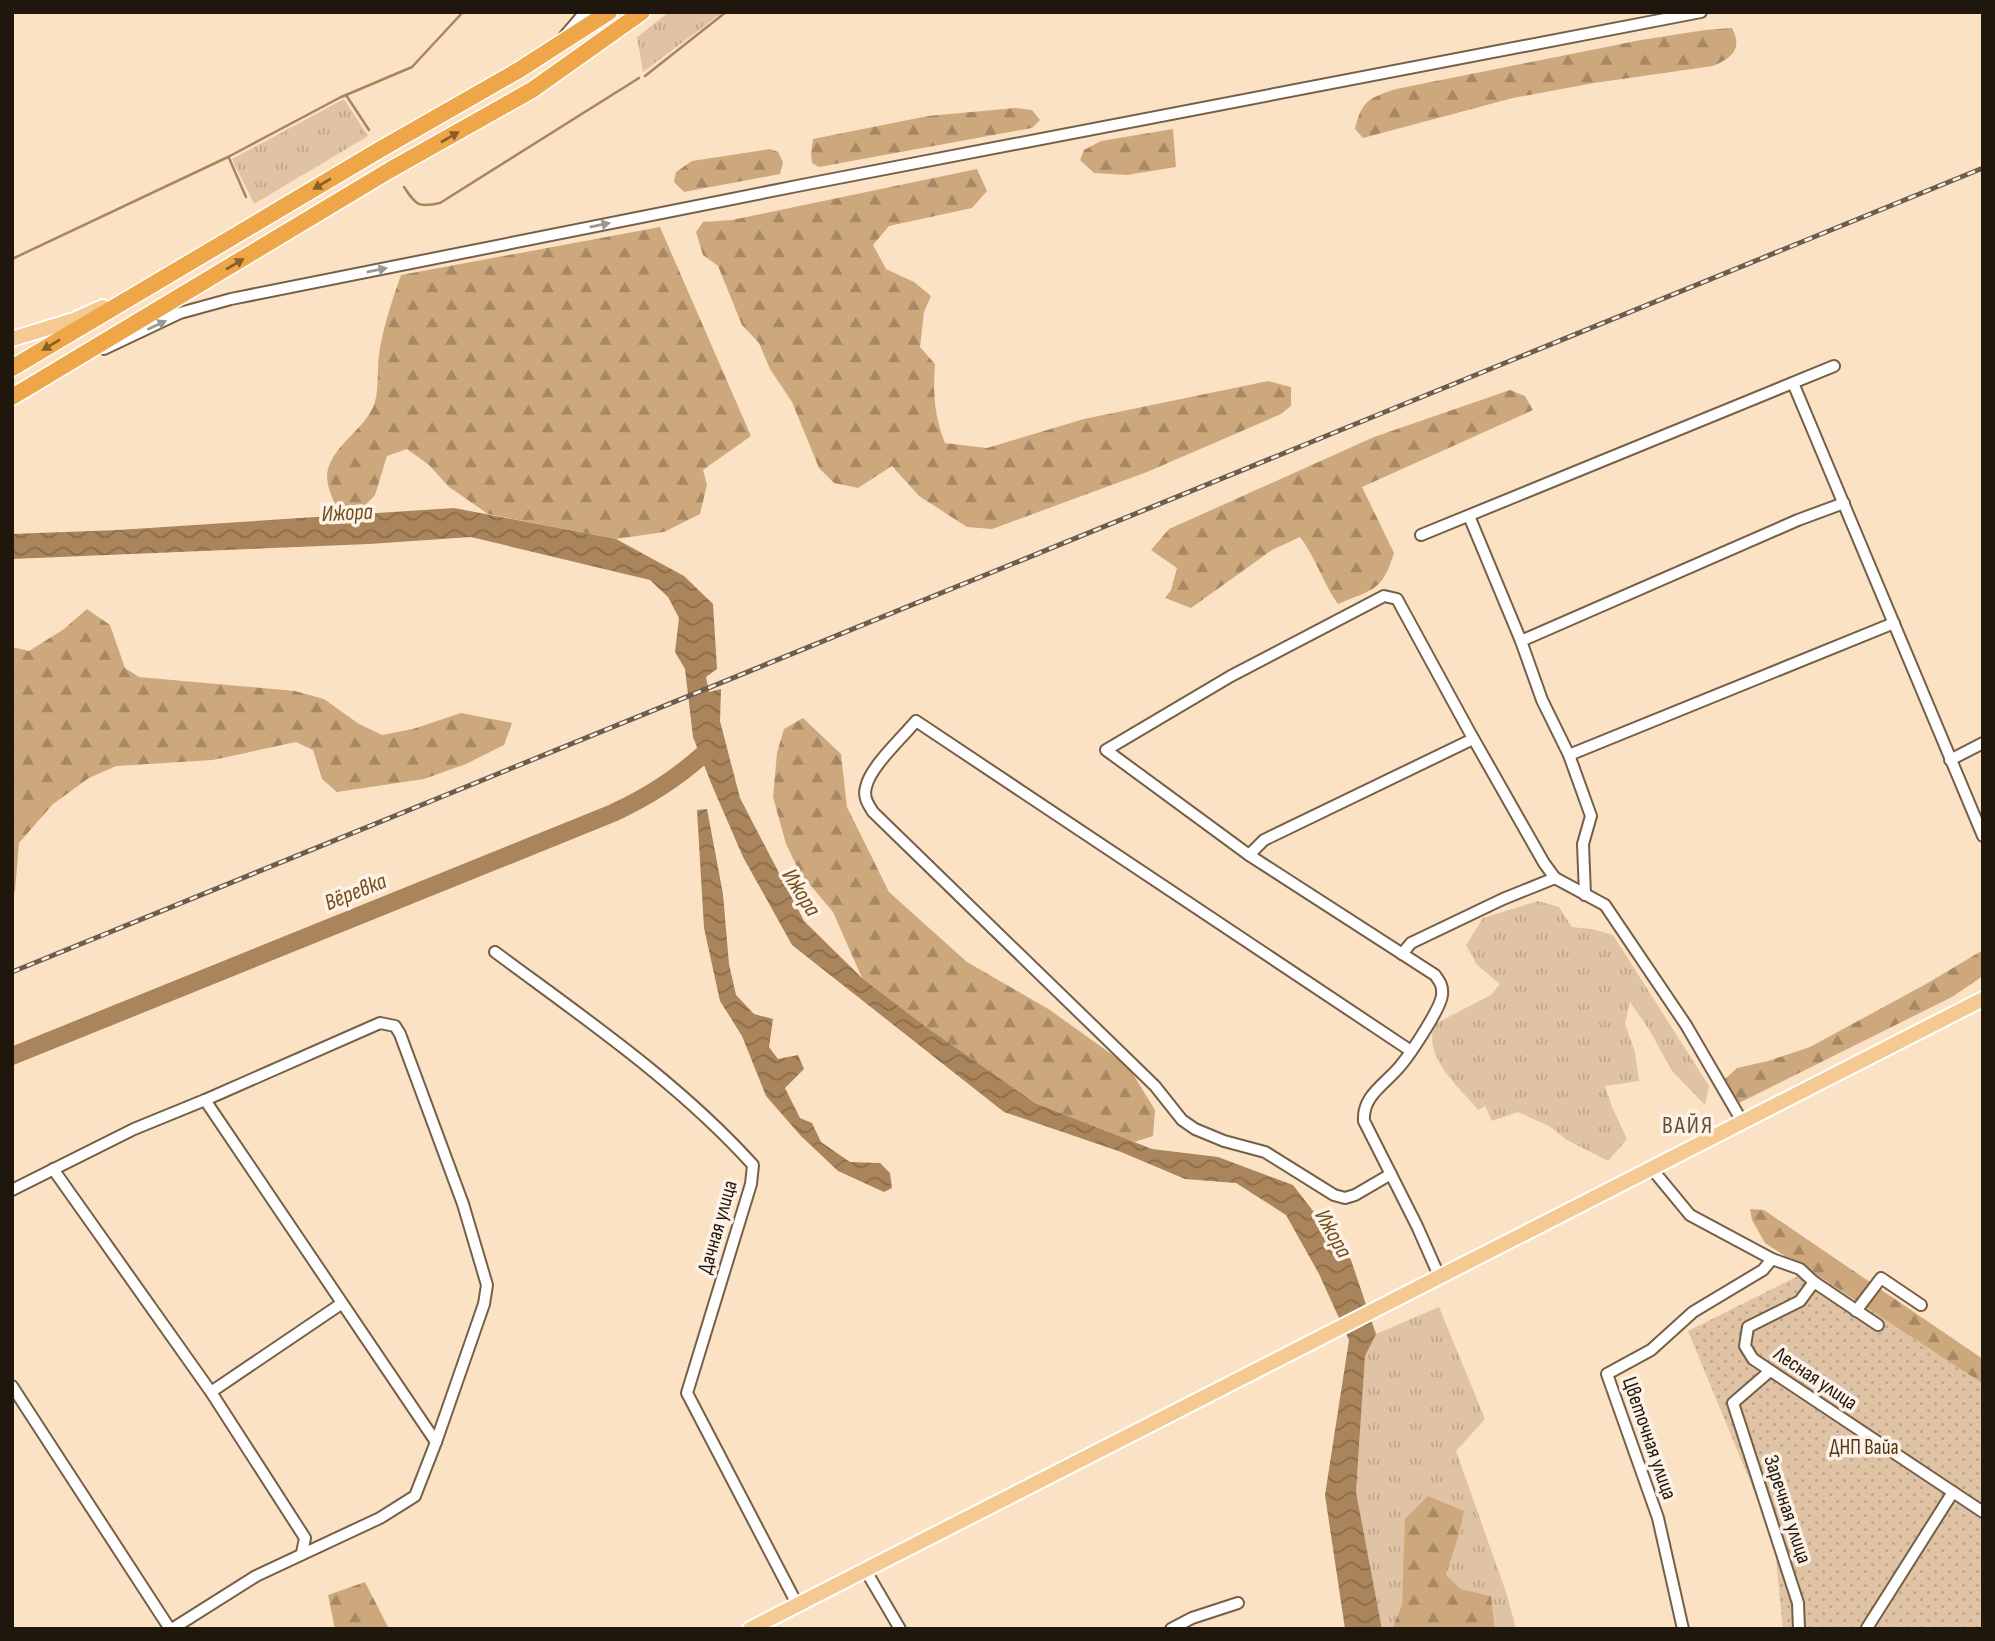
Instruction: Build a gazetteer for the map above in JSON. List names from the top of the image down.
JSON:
{
  "streets": {
    "street": [
      "Дачная улица",
      "Лесная улица",
      "Цветочная улица",
      "Заречная улица"
    ]
  },
  "crossings": [
    ["Лесная улица", "Заречная улица"]
  ],
  "districts": ["ВАЙЯ"],
  "water": ["Ижора", "Вёревка"],
  "parks": ["ДНП Вайа"]
}
